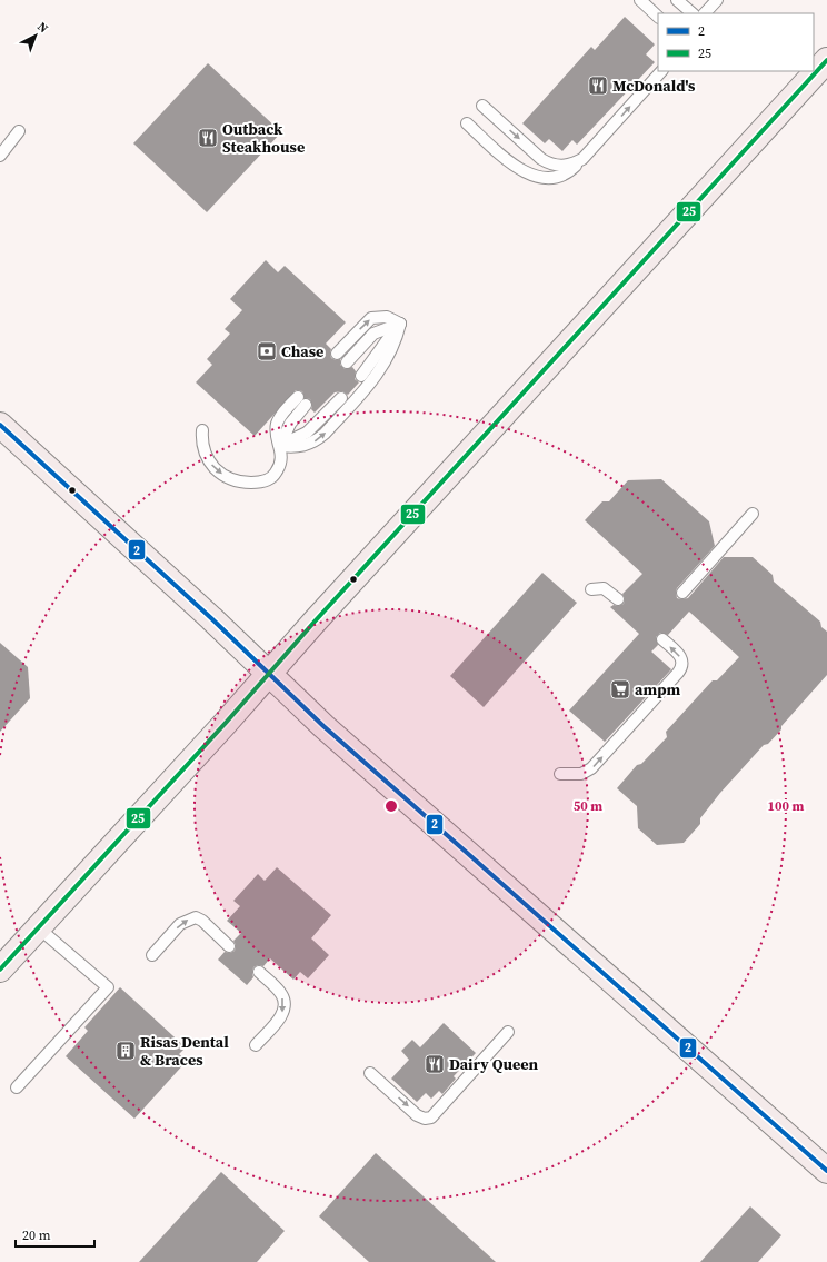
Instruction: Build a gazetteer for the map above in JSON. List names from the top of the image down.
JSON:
{
  "places": {
    "restaurant": ["McDonald's", "Outback Steakhouse", "Dairy Queen"],
    "bank": ["Chase"],
    "supermarket": ["ampm"],
    "building": ["Risas Dental & Braces"]
  },
  "lines": ["transit line 25", "transit line 2"],
  "legend": ["2", "25"],
  "scale_bar": "20 m",
  "north": "top right",
  "rings": ["50 m", "100 m"]
}
